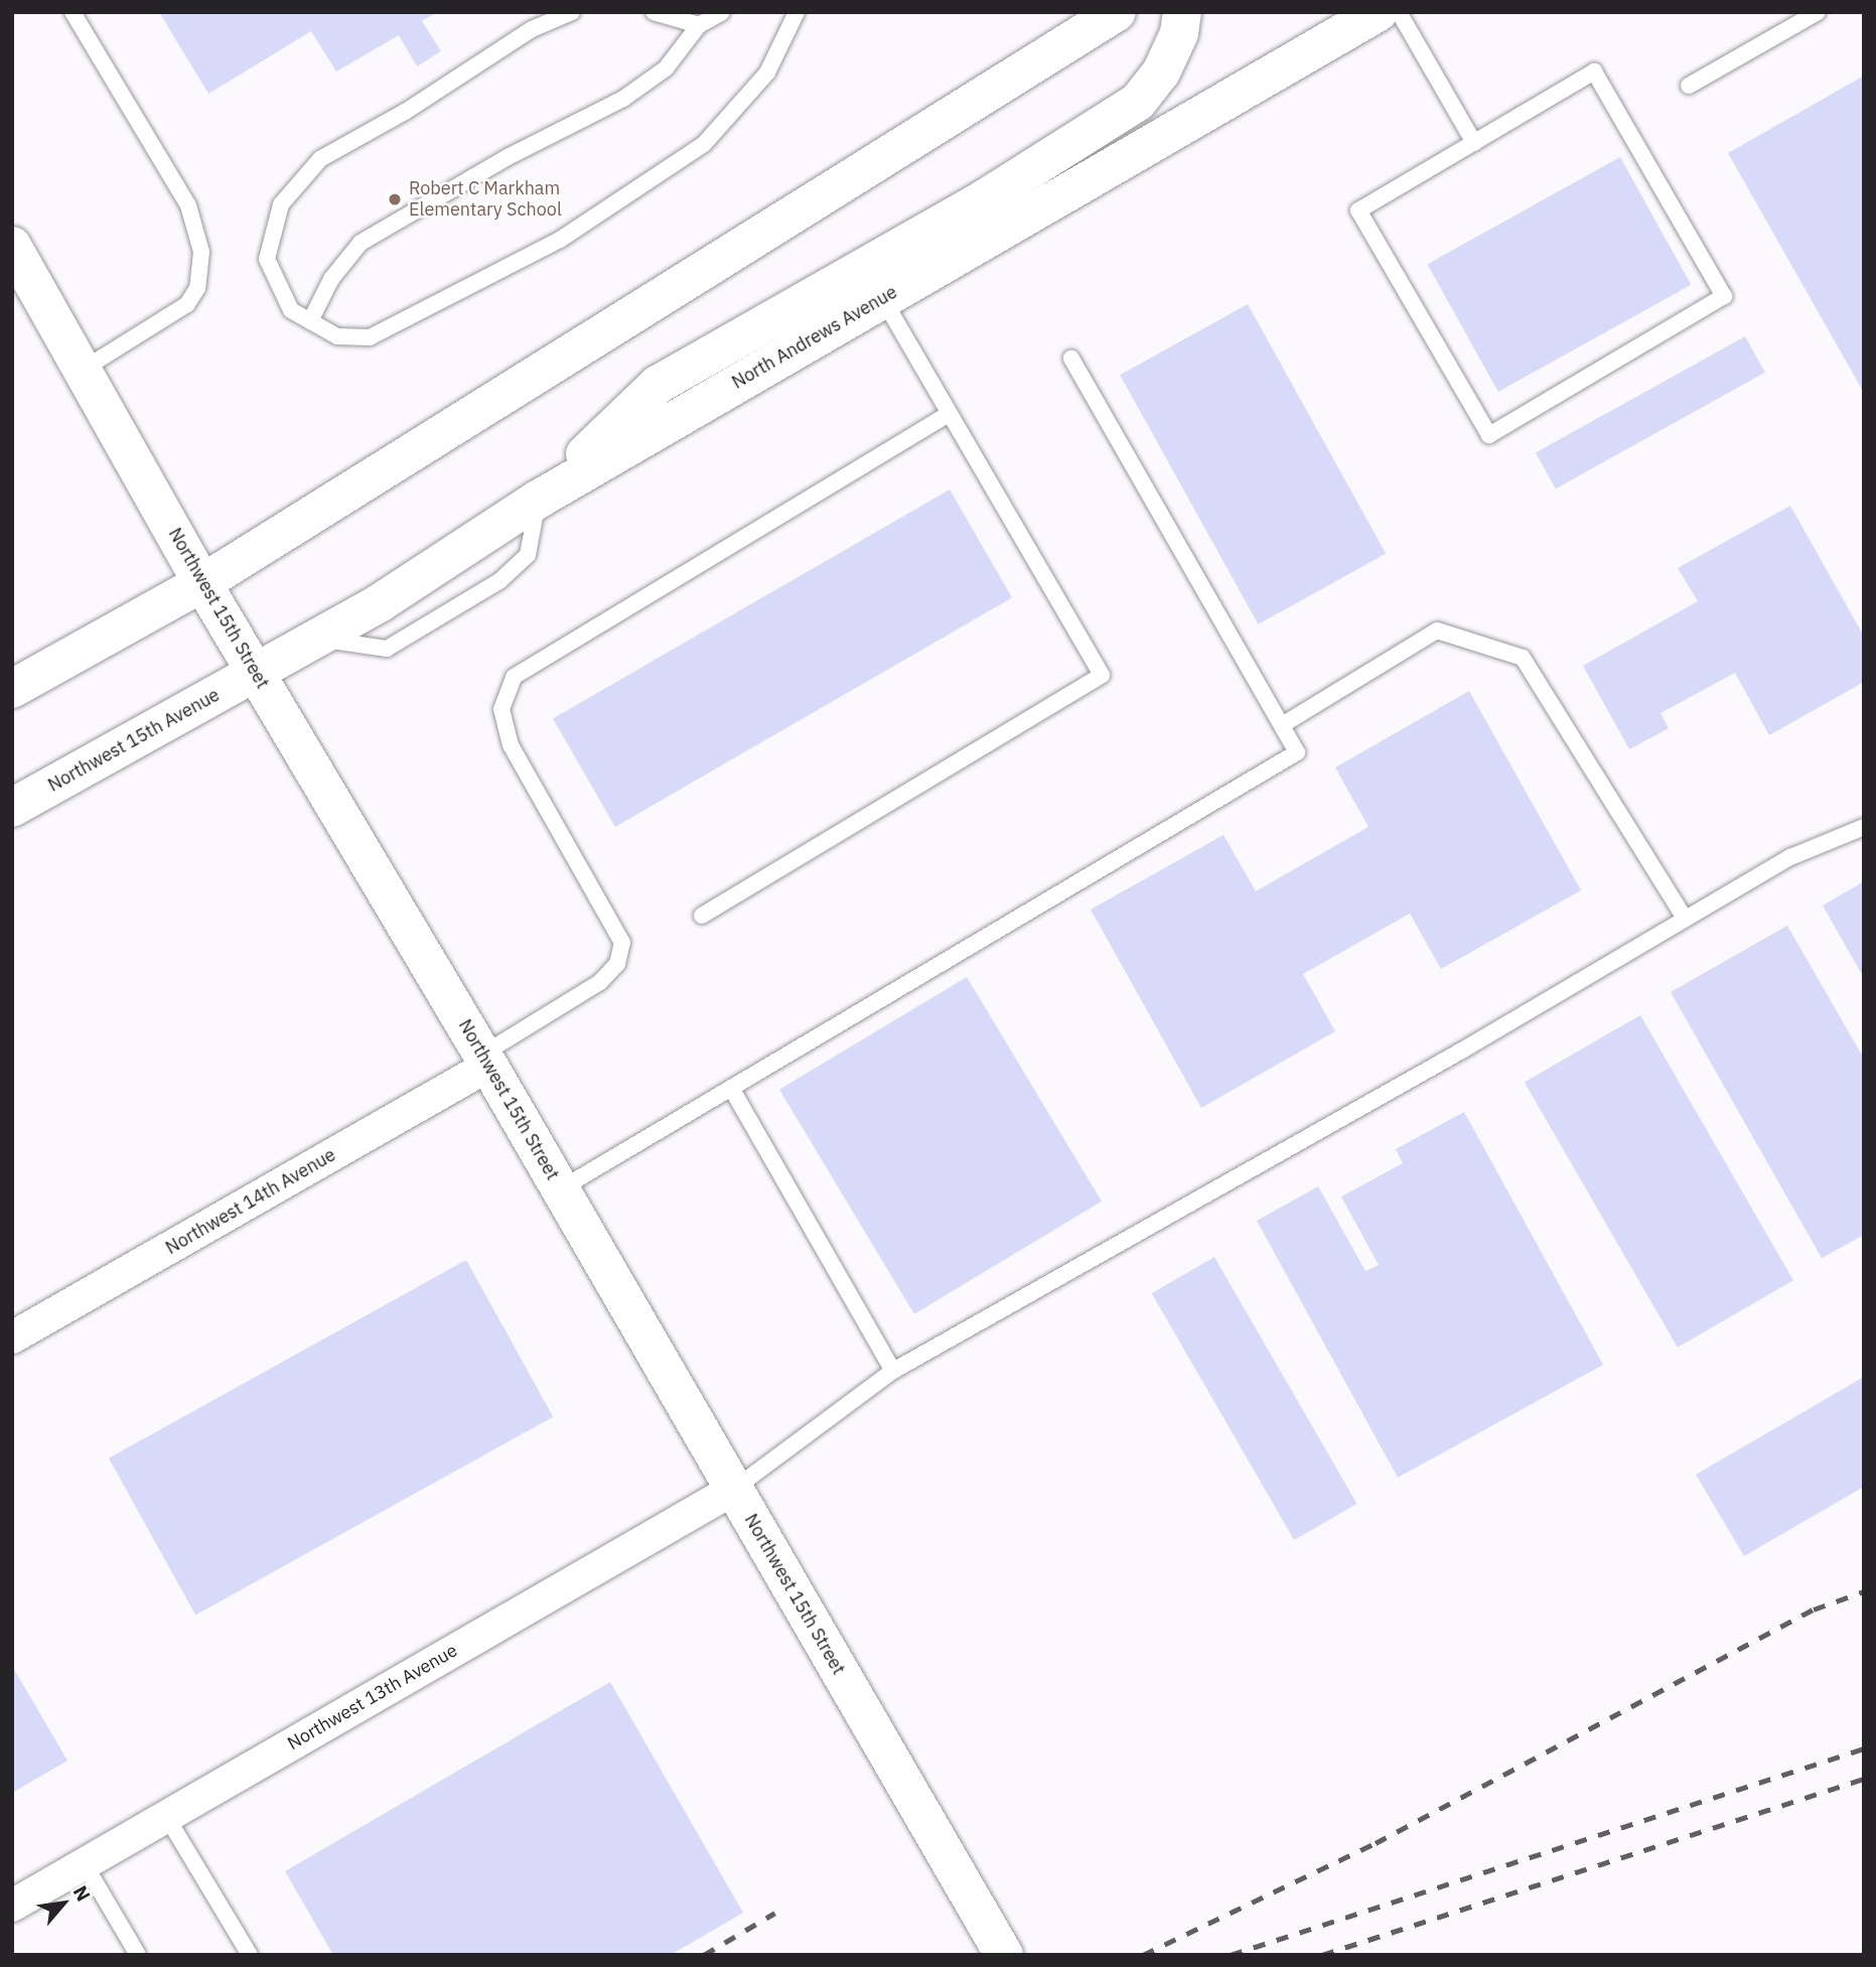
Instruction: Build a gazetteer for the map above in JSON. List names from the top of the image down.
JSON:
{
  "streets": {
    "street": [
      "North Andrews Avenue",
      "Northwest 15th Street",
      "Northwest 15th Avenue",
      "Northwest 14th Avenue",
      "Northwest 13th Avenue"
    ]
  },
  "crossings": [
    ["North Andrews Avenue", "Northwest 15th Street"],
    ["North Andrews Avenue", "Northwest 15th Avenue"],
    ["Northwest 15th Street", "Northwest 15th Avenue"],
    ["Northwest 15th Street", "Northwest 14th Avenue"],
    ["Northwest 15th Street", "Northwest 13th Avenue"]
  ],
  "places": ["Robert C Markham Elementary School"],
  "north": "top right"
}
